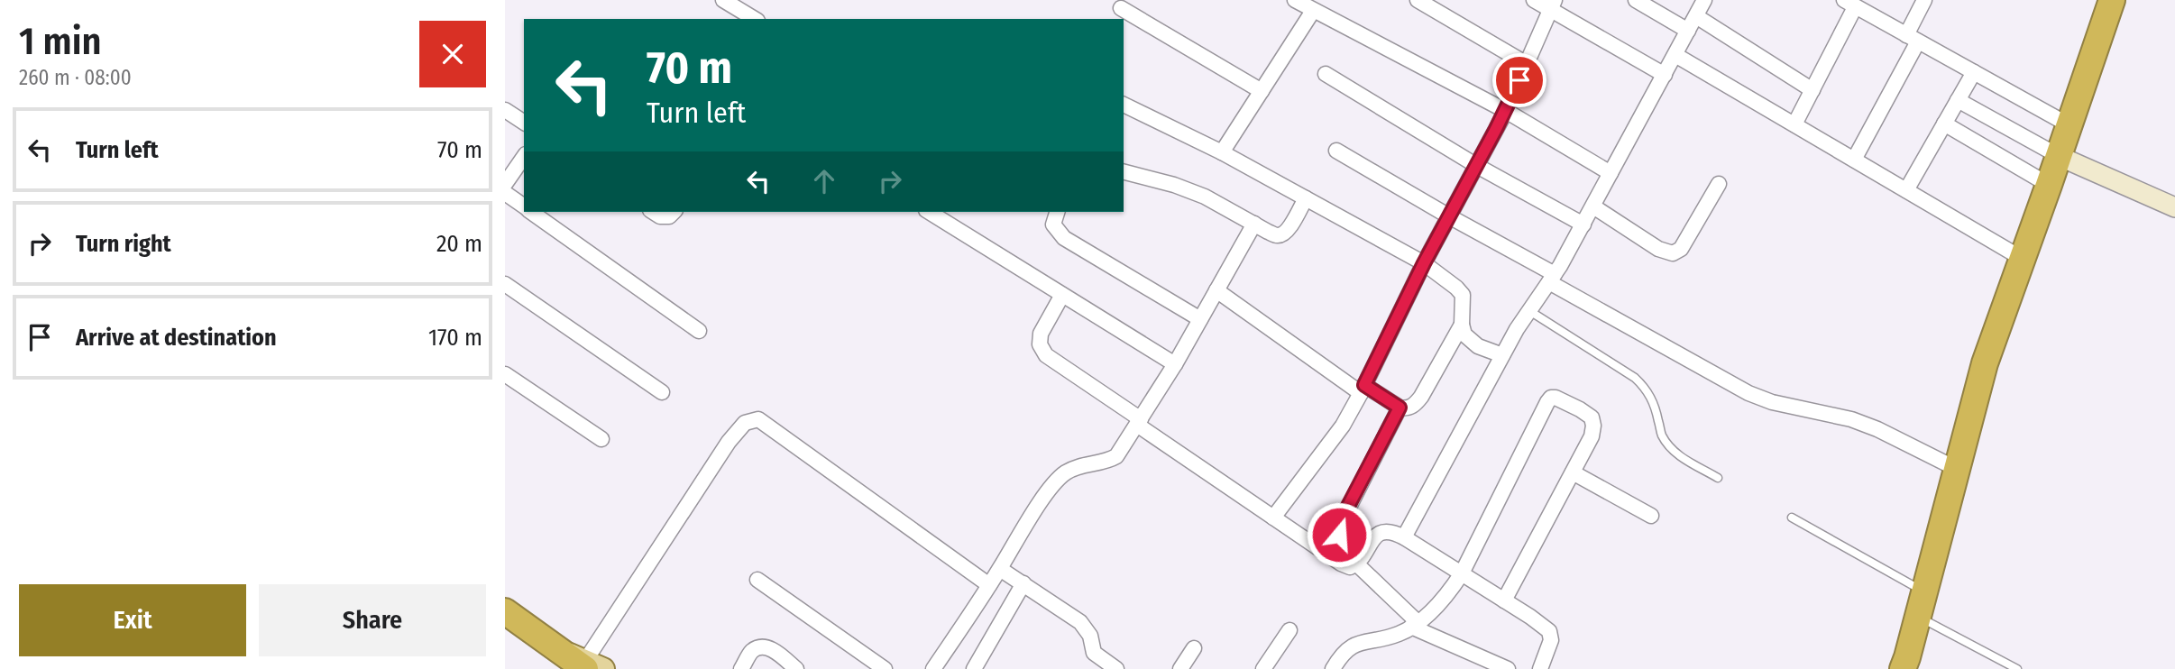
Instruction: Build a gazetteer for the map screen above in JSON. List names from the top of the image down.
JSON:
{
  "page": {
    "heading": ["1 min", "260 m · 08:00"],
    "turn": ["70 m", "Turn left"],
    "list": [
      {
        "name": "Turn left",
        "value": "70 m"
      },
      {
        "name": "Turn right",
        "value": "20 m"
      },
      {
        "name": "Arrive at destination",
        "value": "170 m"
      }
    ],
    "buttons": ["Exit", "Share"]
  }
}
